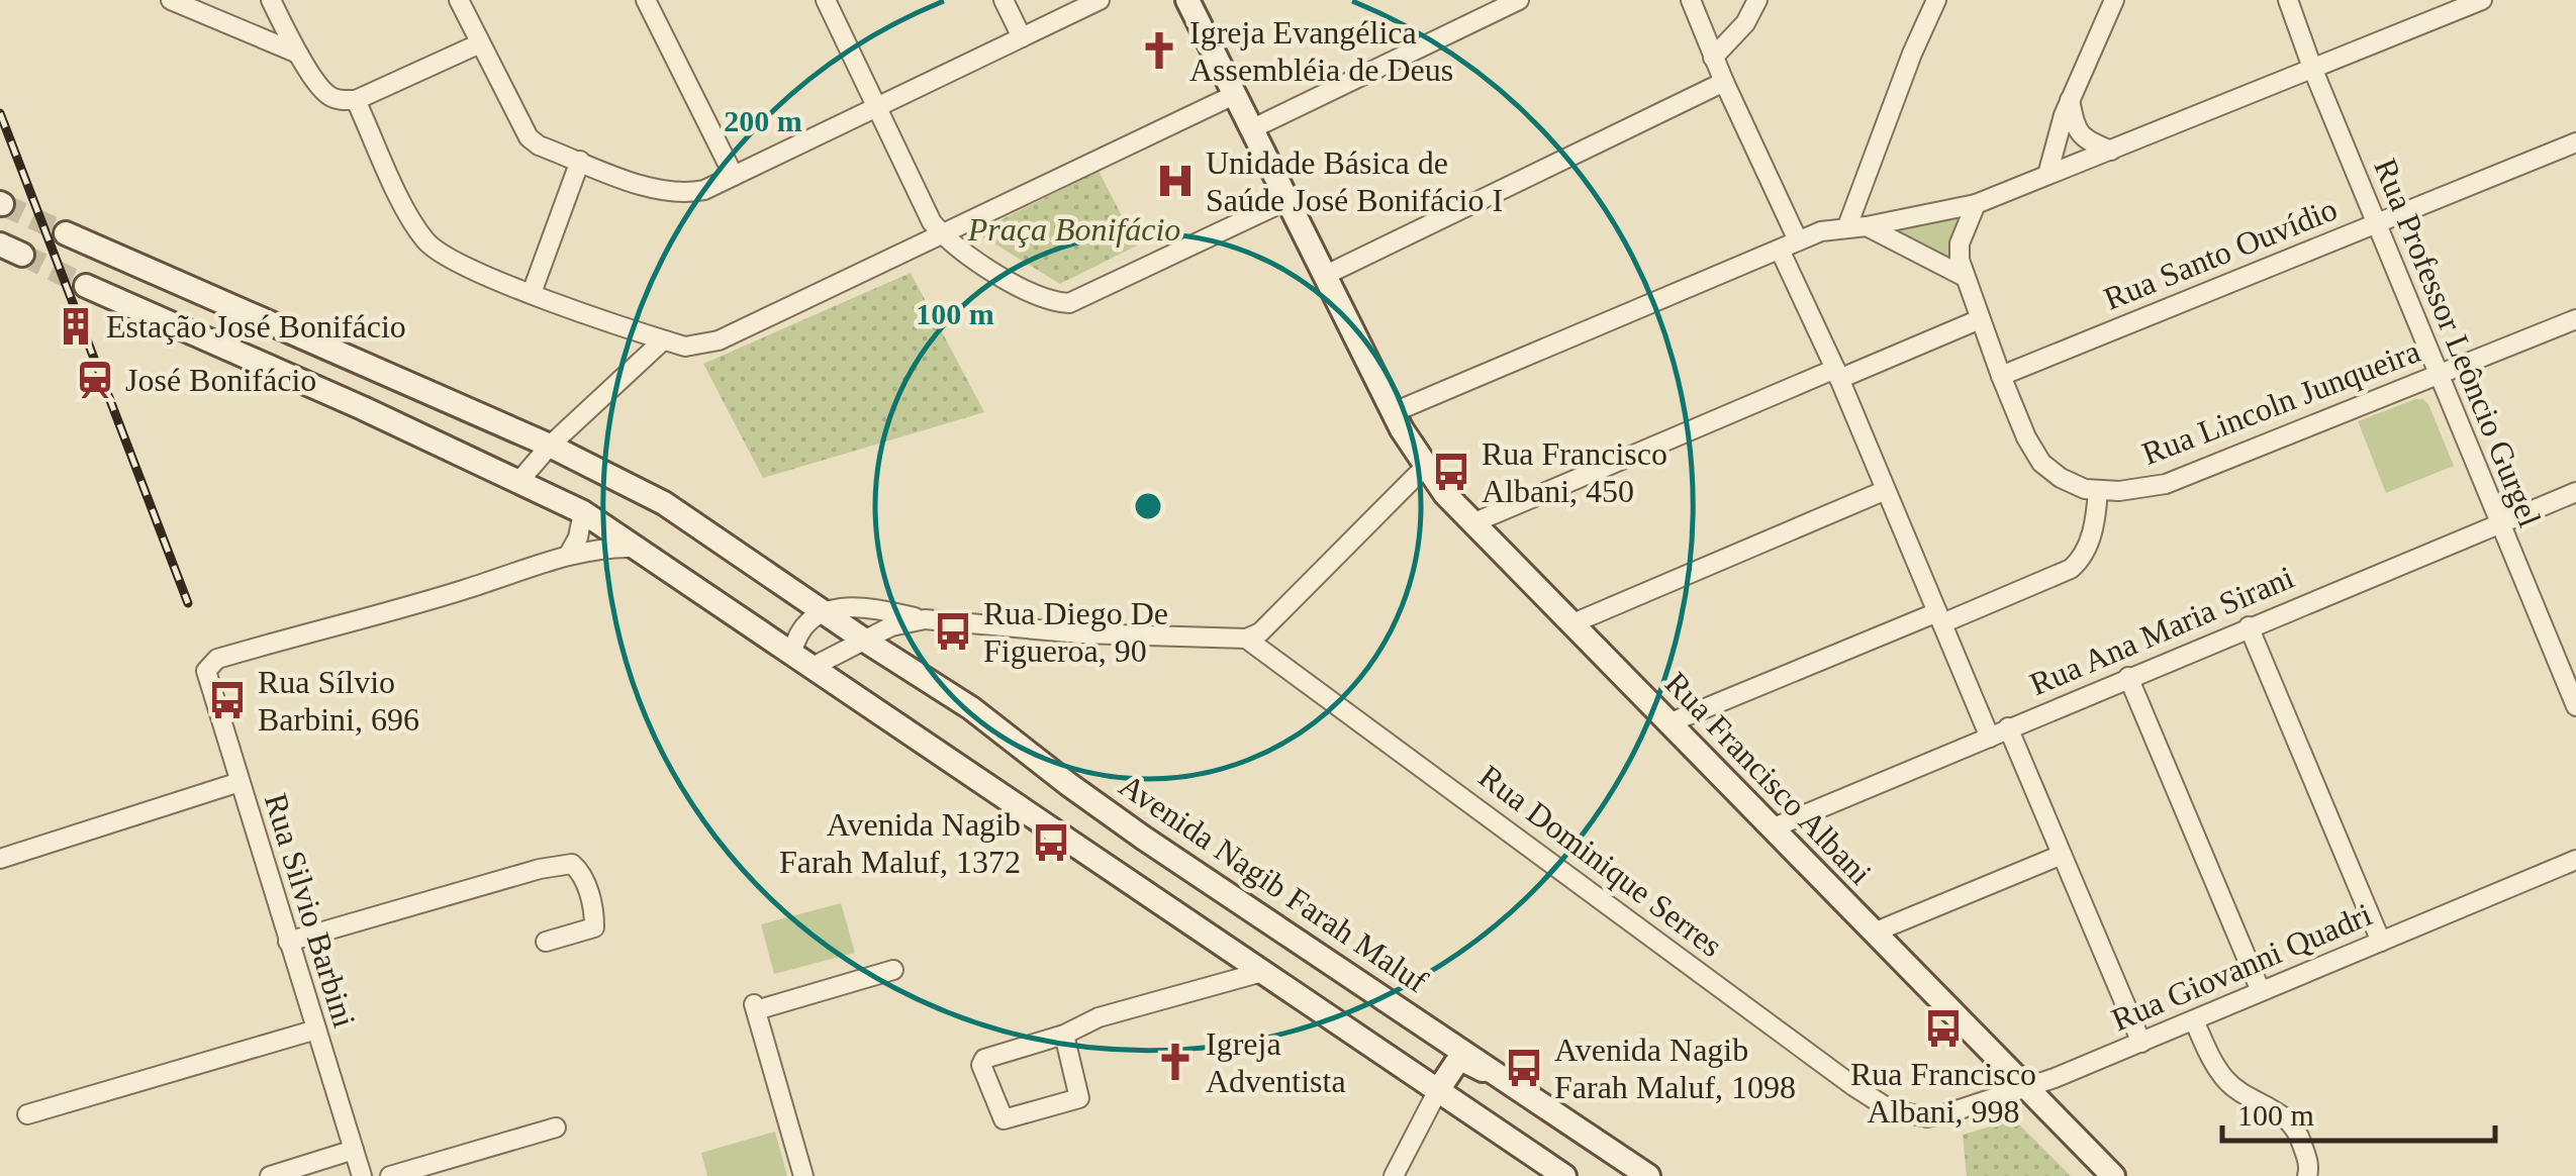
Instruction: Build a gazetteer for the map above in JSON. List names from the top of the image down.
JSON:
{
  "streets": {
    "main road": ["Rua Francisco Albani", "Avenida Nagib Farah Maluf"],
    "street": [
      "Rua Santo Ouvídio",
      "Rua Professor Leôncio Gurgel",
      "Rua Lincoln Junqueira",
      "Rua Ana Maria Sirani",
      "Rua Dominique Serres",
      "Rua Silvio Barbini",
      "Rua Giovanni Quadri"
    ]
  },
  "crossings": [
    ["Rua Santo Ouvídio", "Rua Professor Leôncio Gurgel"],
    ["Rua Santo Ouvídio", "Rua Lincoln Junqueira"],
    ["Rua Professor Leôncio Gurgel", "Rua Lincoln Junqueira"],
    ["Rua Professor Leôncio Gurgel", "Rua Ana Maria Sirani"],
    ["Rua Ana Maria Sirani", "Rua Francisco Albani"],
    ["Rua Francisco Albani", "Rua Giovanni Quadri"],
    ["Rua Dominique Serres", "Rua Giovanni Quadri"]
  ],
  "parks": ["Praça Bonifácio"],
  "places": {
    "church": ["Igreja Evangélica Assembléia de Deus", "Igreja Adventista"],
    "hospital": ["Unidade Básica de Saúde José Bonifácio I"],
    "building": ["Estação José Bonifácio"],
    "station": ["José Bonifácio"],
    "bus stop": [
      "Rua Francisco Albani, 450",
      "Rua Diego De Figueroa, 90",
      "Rua Sílvio Barbini, 696",
      "Avenida Nagib Farah Maluf, 1372",
      "Rua Francisco Albani, 998",
      "Avenida Nagib Farah Maluf, 1098"
    ]
  },
  "scale_bar": "100 m",
  "rings": ["200 m", "100 m"]
}
